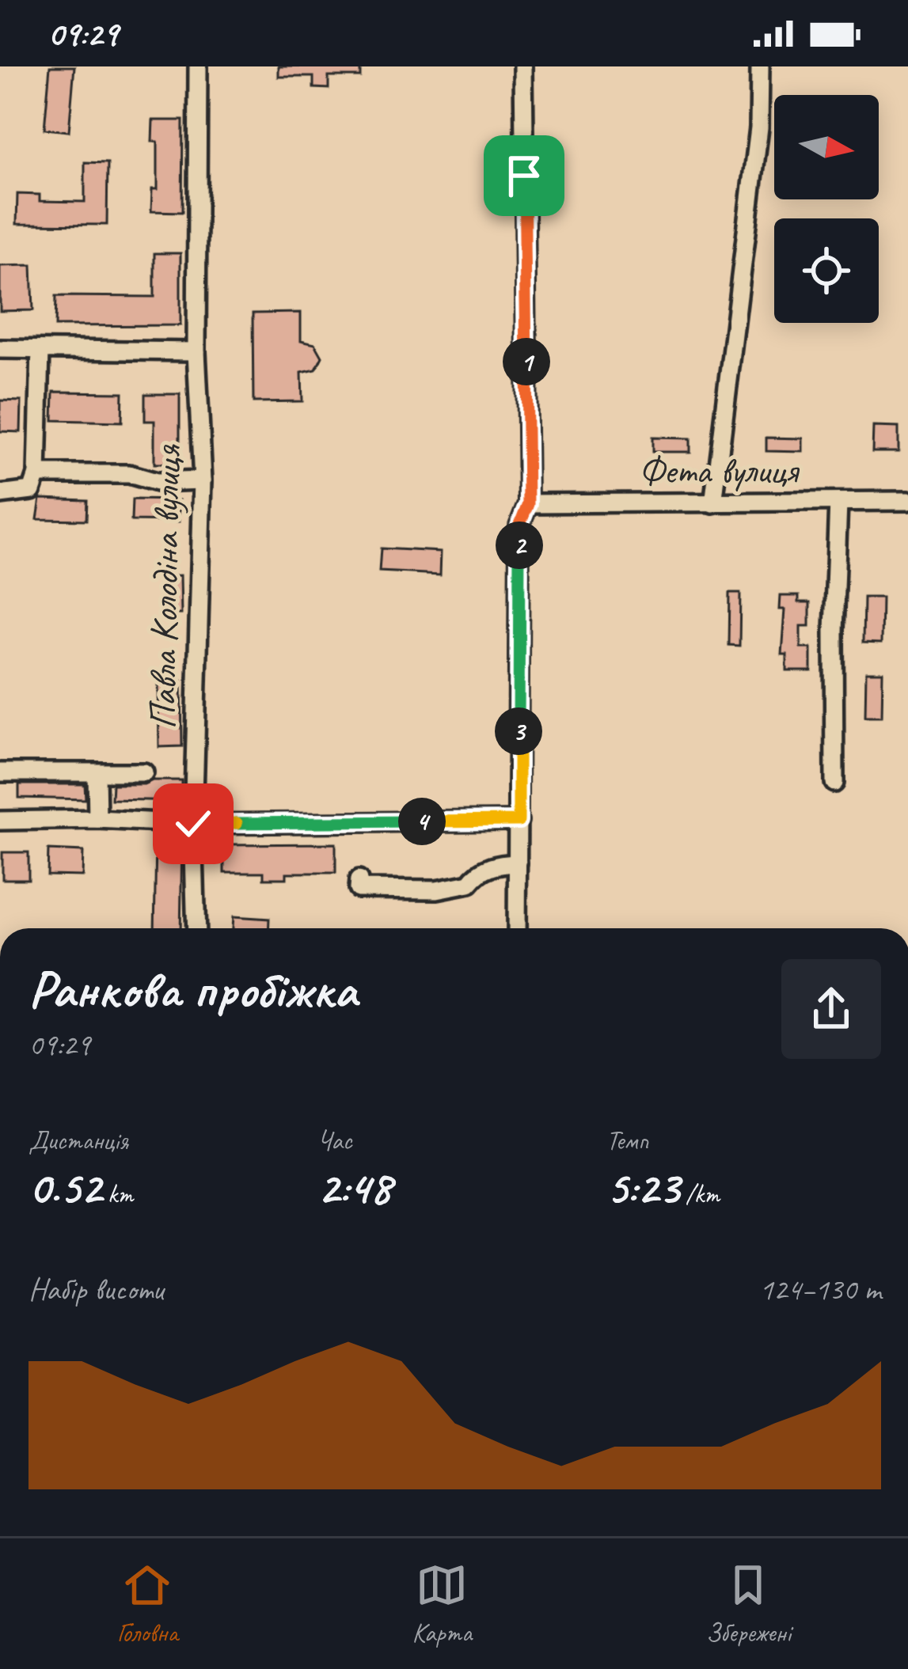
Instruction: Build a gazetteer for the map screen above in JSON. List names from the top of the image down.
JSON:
{
  "streets": {
    "street": ["Фета вулиця", "Павла Колодіна вулиця"]
  },
  "north": "right",
  "page": {
    "status": "09:29",
    "pins": [
      "1",
      "2",
      "3",
      "4"
    ],
    "heading": ["Ранкова пробіжка", "09:29"],
    "stats": [
      ["Дистанція", "0.52 km"],
      ["Час", "2:48"],
      ["Темп", "5:23 /km"]
    ],
    "chart": ["Набір висоти", "124–130 m"],
    "tabs": ["Головна", "Карта", "Збережені"]
  }
}
